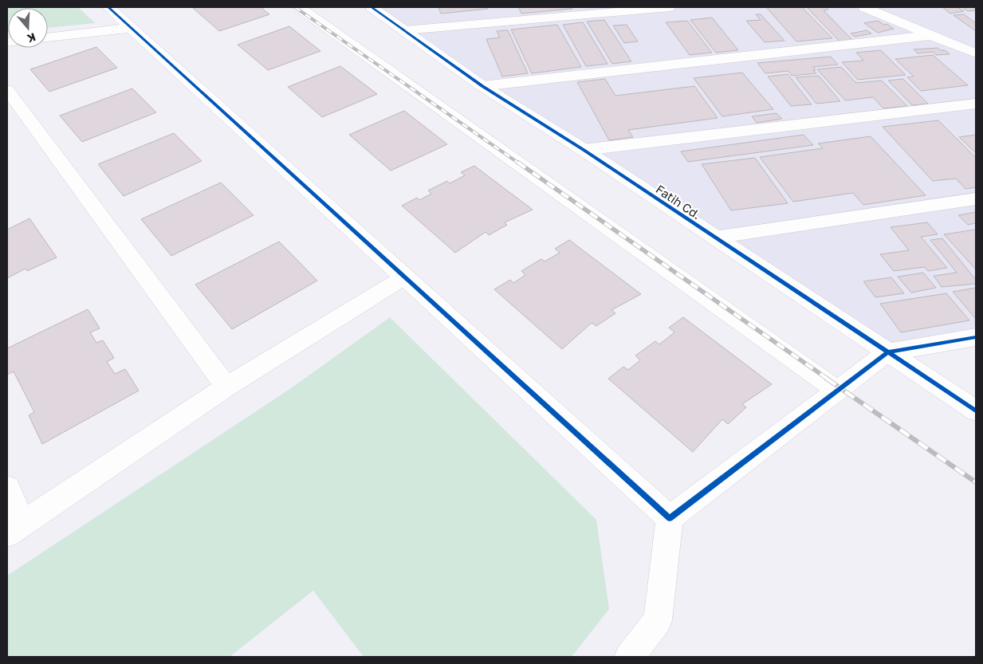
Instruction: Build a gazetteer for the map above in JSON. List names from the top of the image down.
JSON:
{
  "streets": {
    "street": ["Fatih Cd."]
  },
  "north": "bottom"
}
